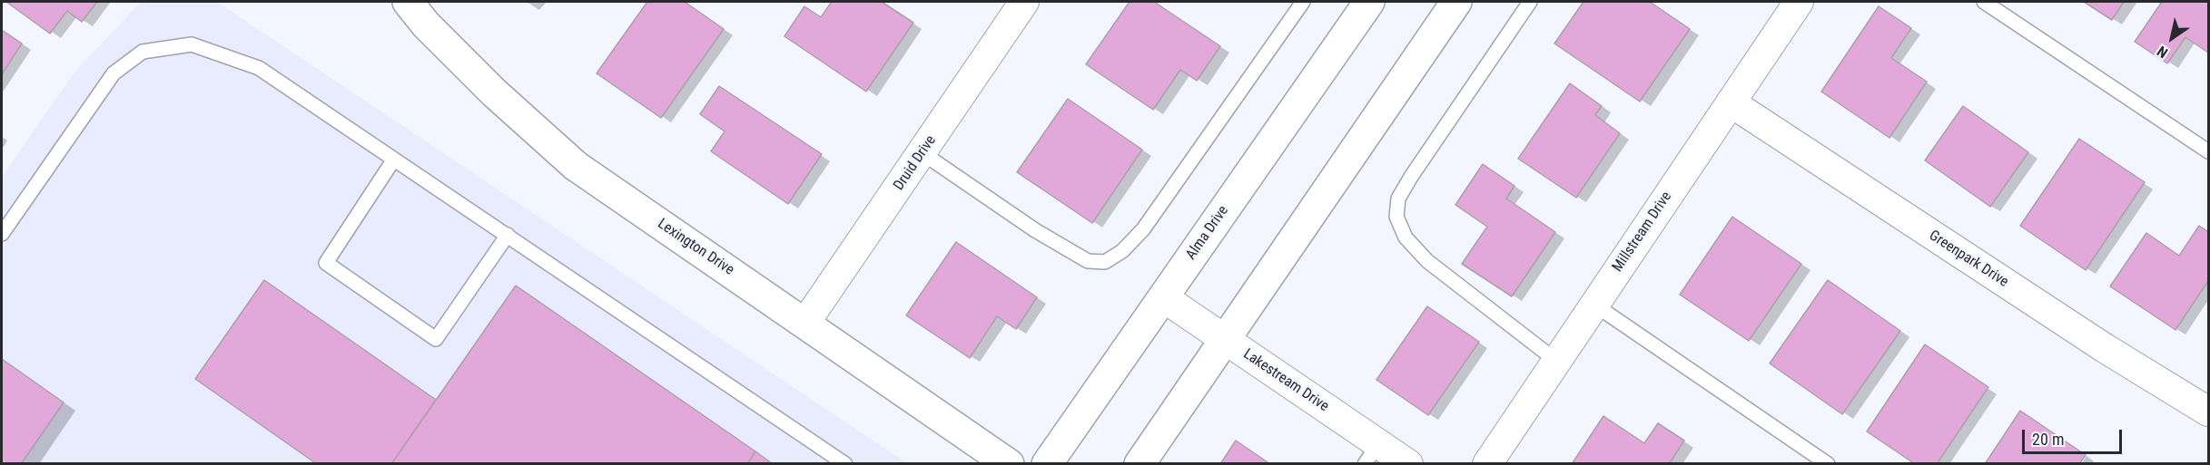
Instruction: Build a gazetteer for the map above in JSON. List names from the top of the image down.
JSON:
{
  "streets": {
    "main road": ["Alma Drive", "Lexington Drive"],
    "street": [
      "Druid Drive",
      "Millstream Drive",
      "Greenpark Drive",
      "Lakestream Drive"
    ]
  },
  "crossings": [
    ["Druid Drive", "Lexington Drive"],
    ["Millstream Drive", "Greenpark Drive"],
    ["Alma Drive", "Lakestream Drive"]
  ],
  "scale_bar": "20 m",
  "north": "bottom left"
}
